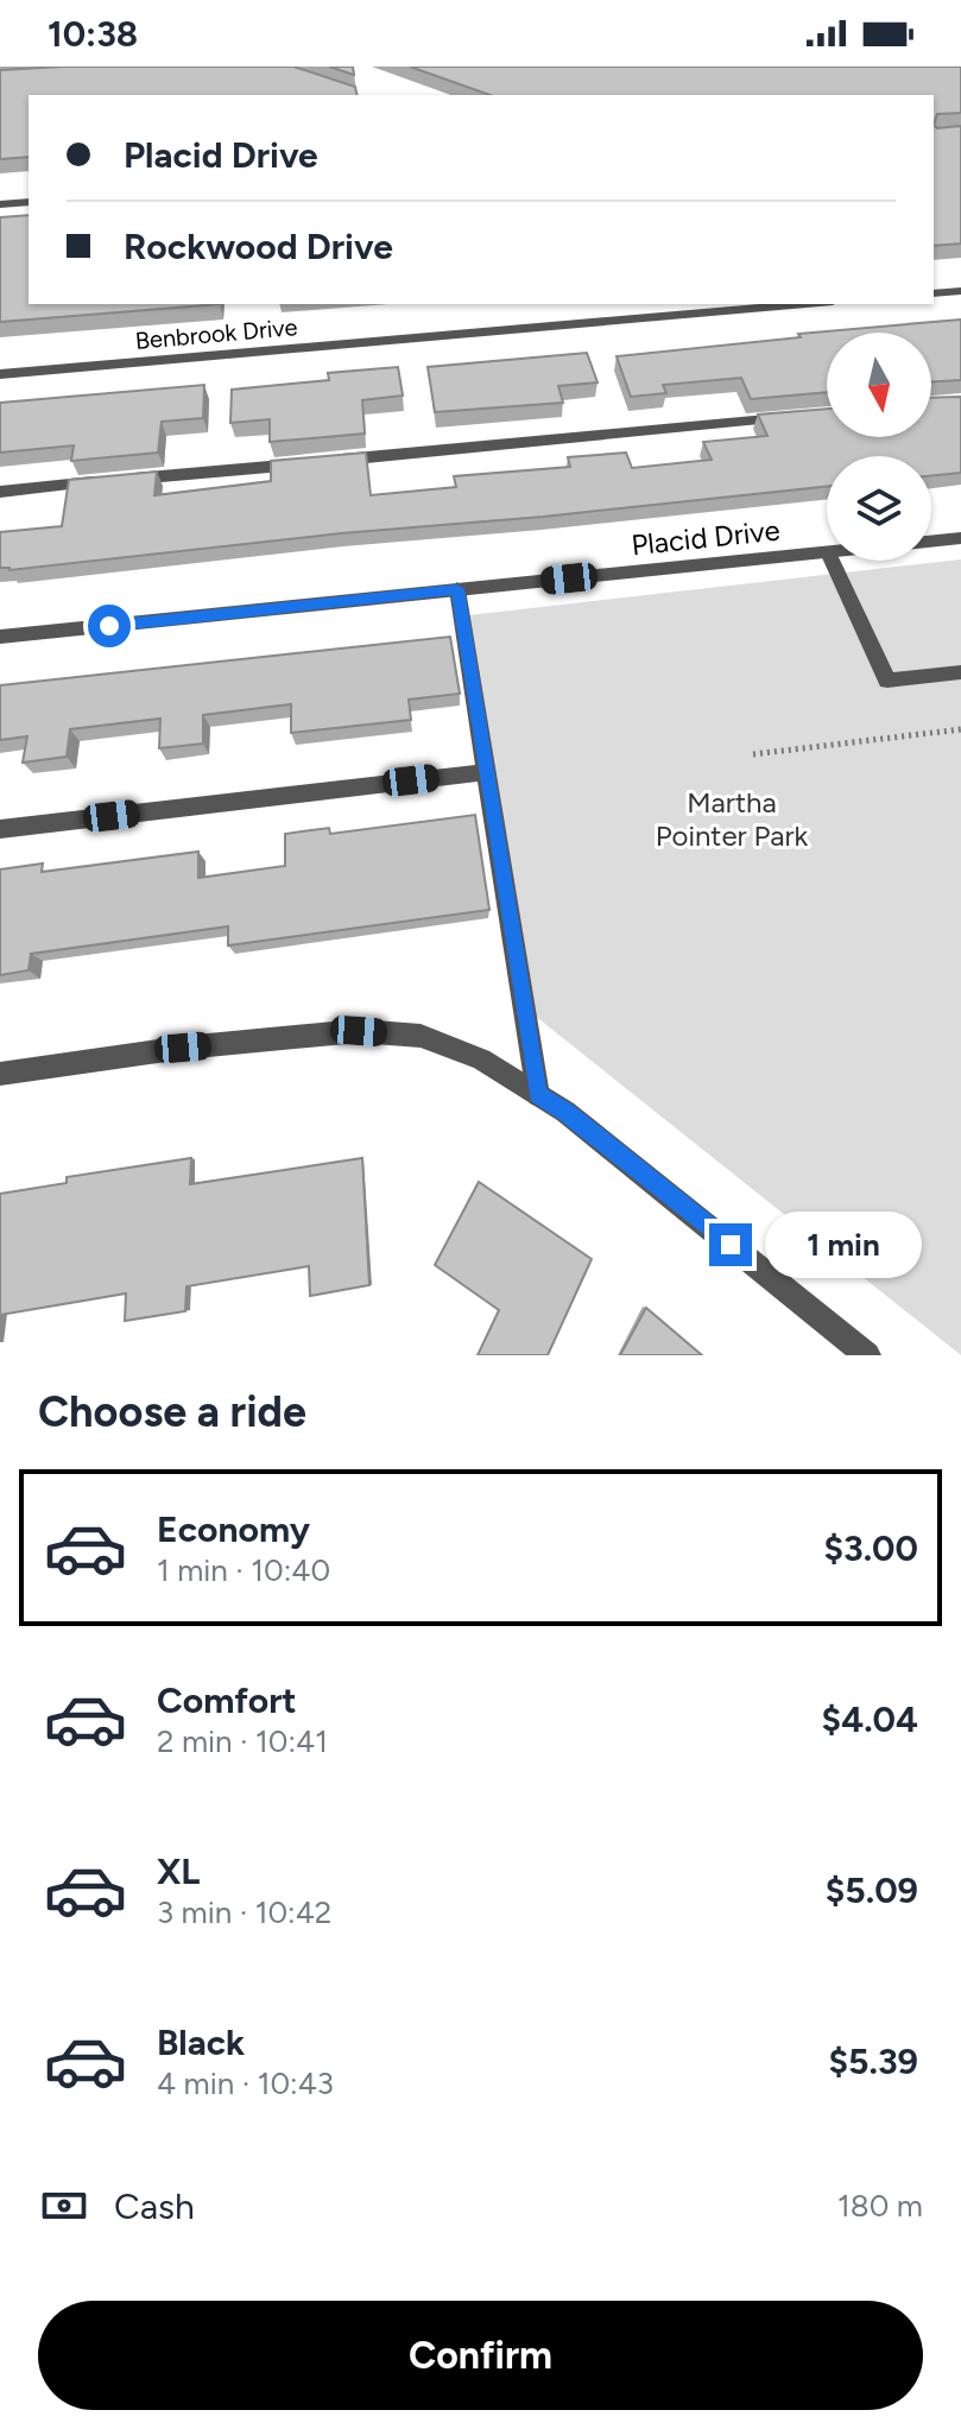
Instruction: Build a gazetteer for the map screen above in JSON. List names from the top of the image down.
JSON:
{
  "streets": {
    "street": ["Benbrook Drive", "Placid Drive"]
  },
  "parks": ["Martha Pointer Park"],
  "north": "bottom",
  "page": {
    "status": "10:38",
    "banner": ["Placid Drive", "Rockwood Drive"],
    "bubble": "1 min",
    "heading": "Choose a ride",
    "list": [
      {
        "name": "Economy",
        "note": "1 min · 10:40",
        "value": "$3.00"
      },
      {
        "name": "Comfort",
        "note": "2 min · 10:41",
        "value": "$4.04"
      },
      {
        "name": "XL",
        "note": "3 min · 10:42",
        "value": "$5.09"
      },
      {
        "name": "Black",
        "note": "4 min · 10:43",
        "value": "$5.39"
      }
    ],
    "pay": ["Cash", "180 m"],
    "buttons": "Confirm"
  }
}
